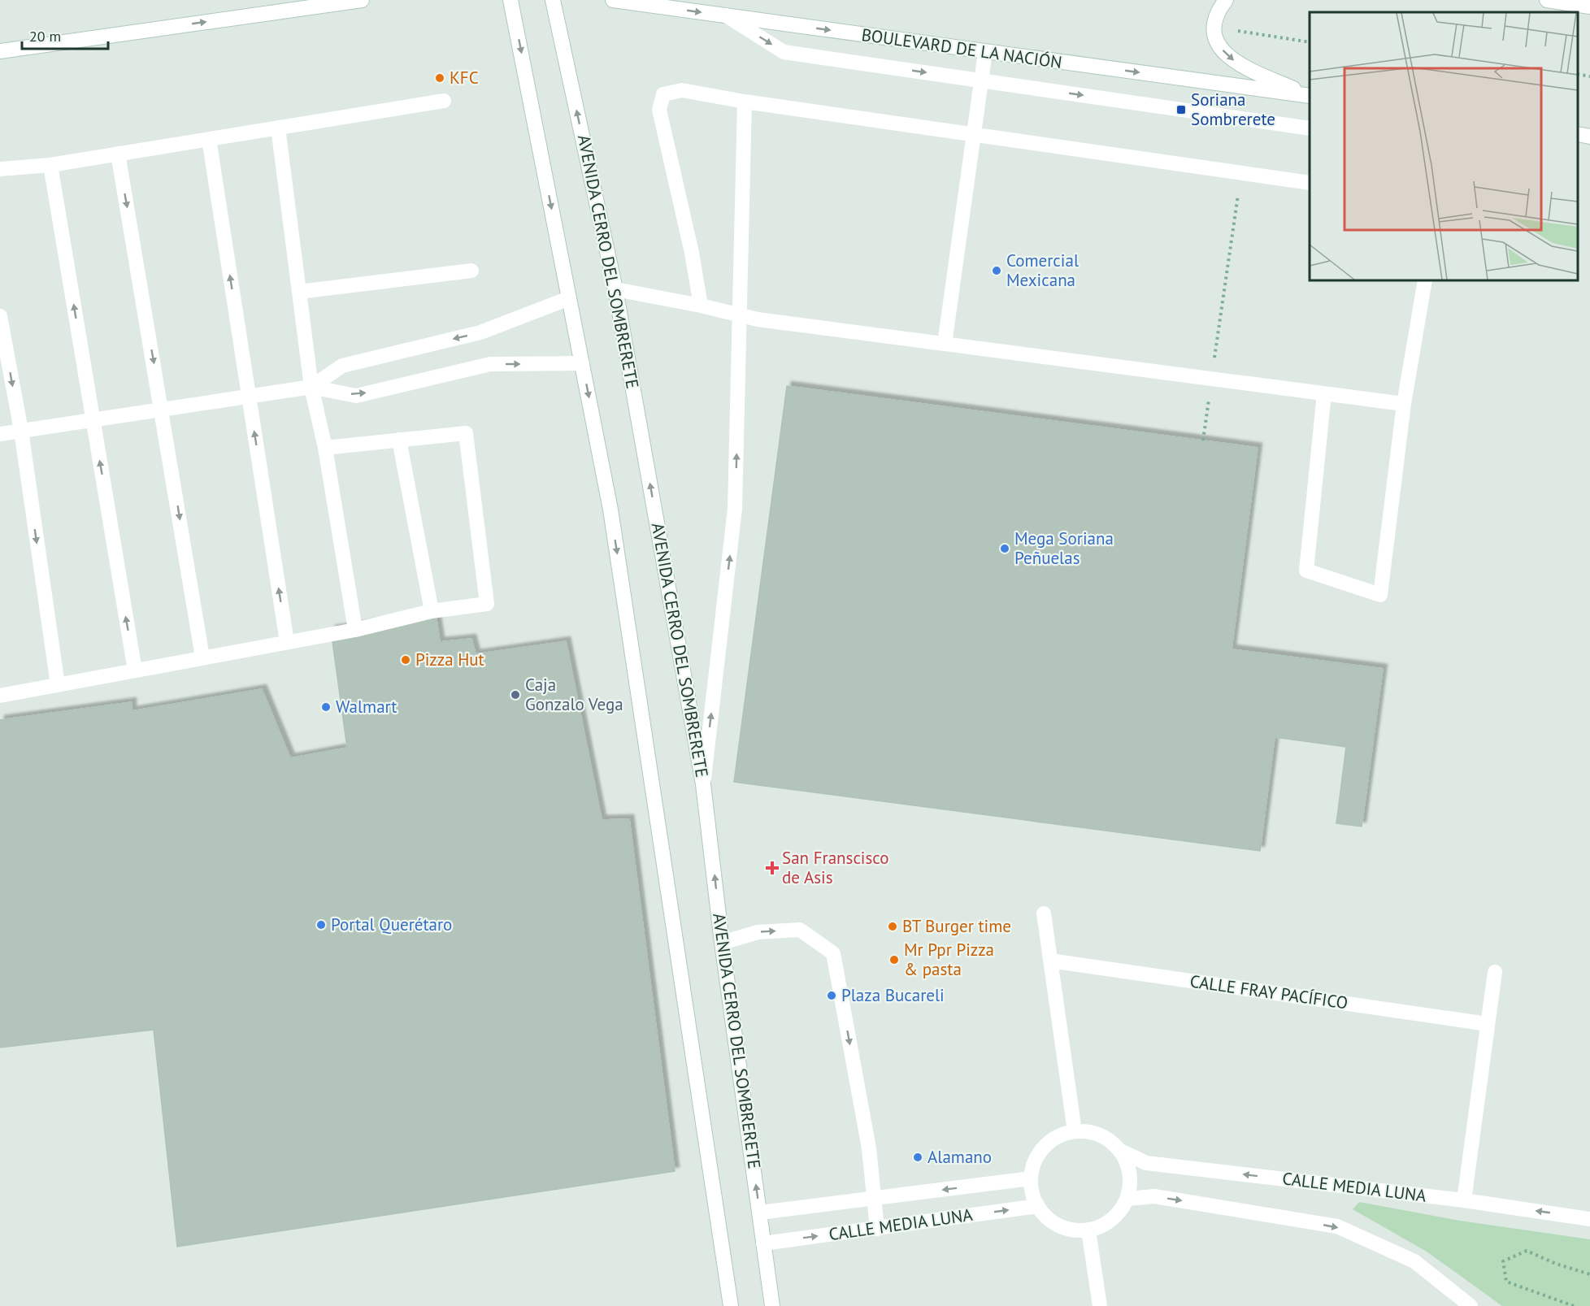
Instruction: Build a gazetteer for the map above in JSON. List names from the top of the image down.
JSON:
{
  "streets": {
    "main road": [
      "BOULEVARD DE LA NACIÓN",
      "AVENIDA CERRO DEL SOMBRERETE",
      "CALLE FRAY PACÍFICO",
      "CALLE MEDIA LUNA"
    ]
  },
  "crossings": [
    ["AVENIDA CERRO DEL SOMBRERETE", "CALLE MEDIA LUNA"]
  ],
  "places": {
    "other": [
      "KFC",
      "Comercial Mexicana",
      "Mega Soriana Peñuelas",
      "Pizza Hut",
      "Caja Gonzalo Vega",
      "Walmart",
      "Portal Querétaro",
      "BT Burger time",
      "Mr Ppr Pizza & pasta",
      "Plaza Bucareli",
      "Alamano"
    ],
    "transit": ["Soriana Sombrerete"],
    "health": ["San Franscisco de Asis"]
  },
  "scale_bar": "20 m"
}
